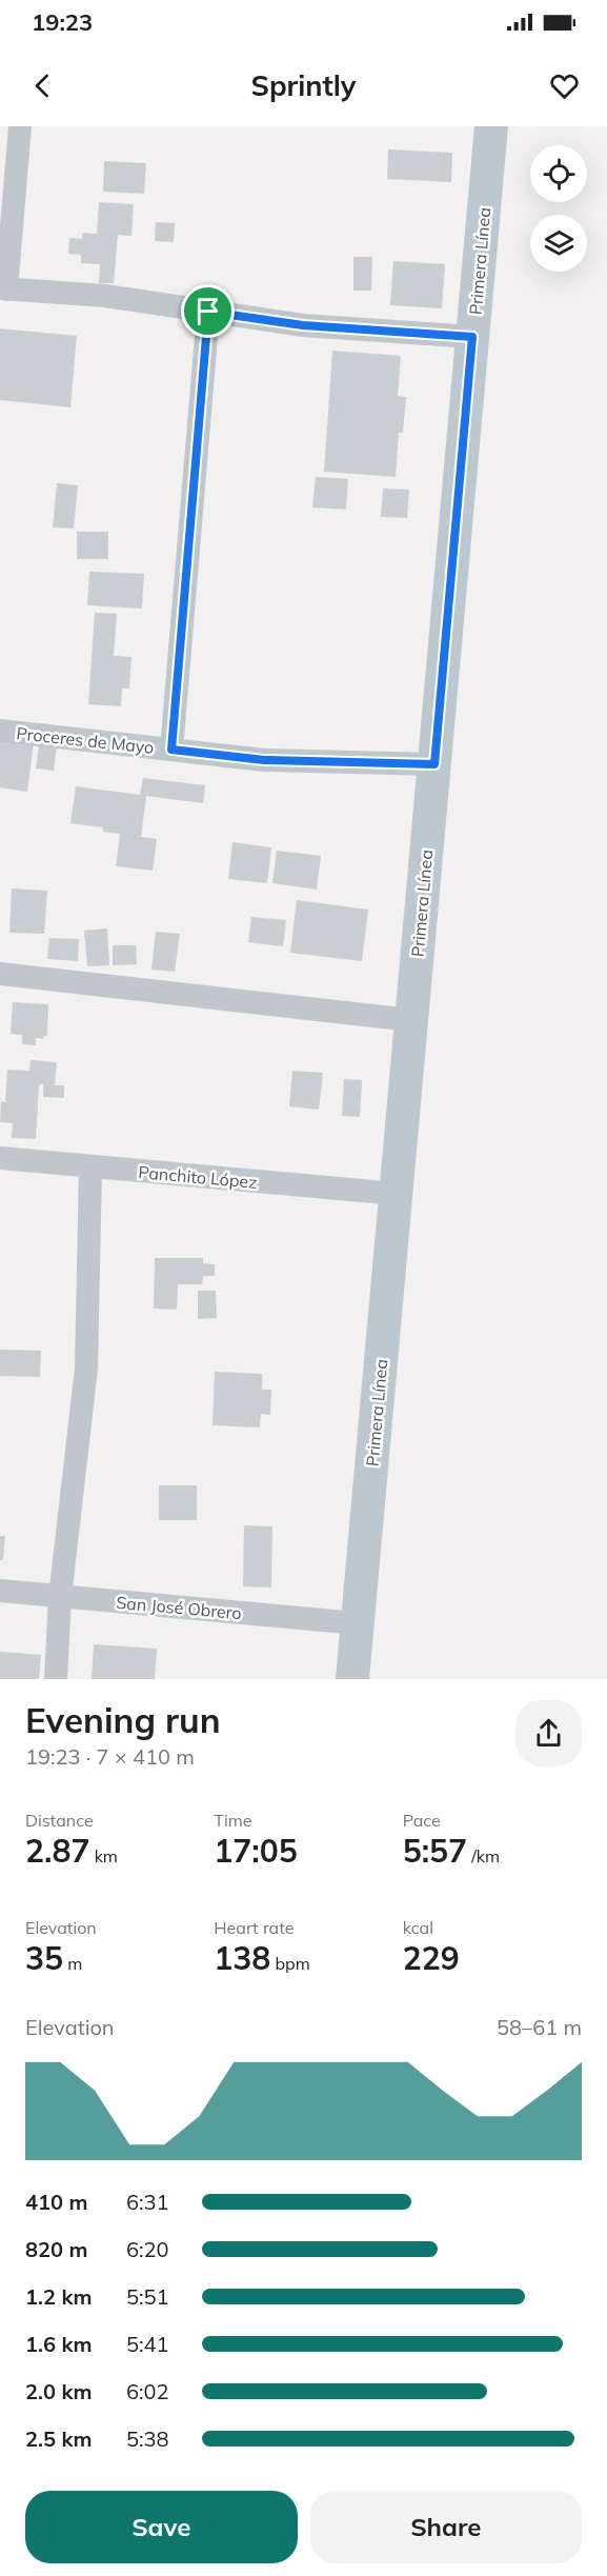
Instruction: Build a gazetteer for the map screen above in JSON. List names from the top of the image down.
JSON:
{
  "streets": {
    "street": [
      "Primera Línea",
      "Proceres de Mayo",
      "Panchito López",
      "San José Obrero"
    ]
  },
  "crossings": [
    ["Primera Línea", "Proceres de Mayo"],
    ["Primera Línea", "Panchito López"],
    ["Primera Línea", "San José Obrero"]
  ],
  "page": {
    "status": "19:23",
    "header": "Sprintly",
    "heading": ["Evening run", "19:23 · 7 × 410 m"],
    "stats": [
      ["Distance", "2.87 km"],
      ["Time", "17:05"],
      ["Pace", "5:57 /km"],
      ["Elevation", "35 m"],
      ["Heart rate", "138 bpm"],
      ["kcal", "229"]
    ],
    "chart": ["Elevation", "58–61 m"],
    "list": [
      {
        "name": "410 m",
        "note": "6:31"
      },
      {
        "name": "820 m",
        "note": "6:20"
      },
      {
        "name": "1.2 km",
        "note": "5:51"
      },
      {
        "name": "1.6 km",
        "note": "5:41"
      },
      {
        "name": "2.0 km",
        "note": "6:02"
      },
      {
        "name": "2.5 km",
        "note": "5:38"
      }
    ],
    "buttons": ["Save", "Share"]
  }
}
